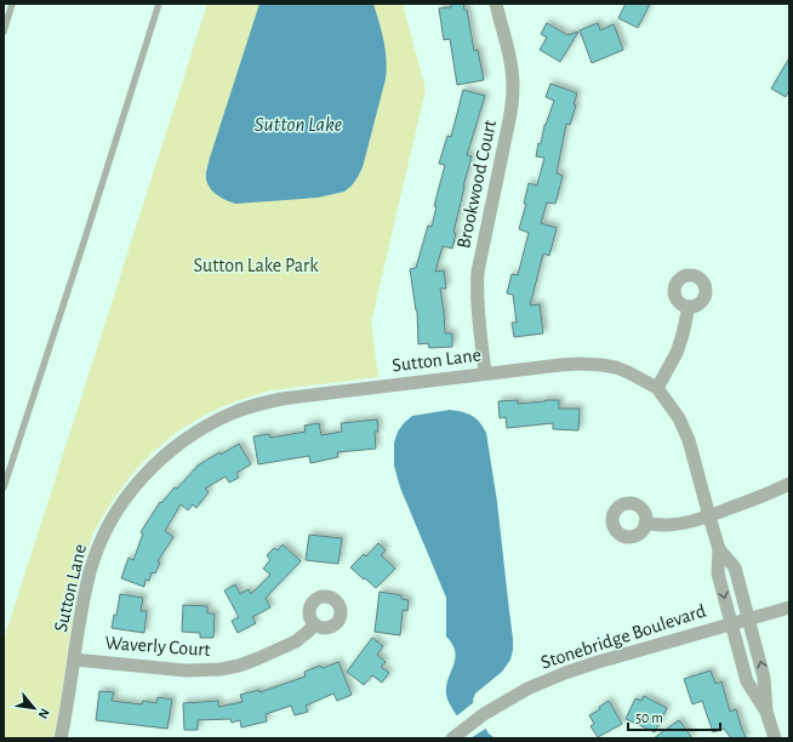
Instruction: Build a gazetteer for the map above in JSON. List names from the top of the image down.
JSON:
{
  "streets": {
    "street": [
      "Brookwood Court",
      "Sutton Lane",
      "Stonebridge Boulevard",
      "Waverly Court"
    ]
  },
  "crossings": [
    ["Brookwood Court", "Sutton Lane"],
    ["Sutton Lane", "Stonebridge Boulevard"],
    ["Sutton Lane", "Waverly Court"]
  ],
  "water": ["Sutton Lake"],
  "parks": ["Sutton Lake Park"],
  "scale_bar": "50 m",
  "north": "bottom right"
}
